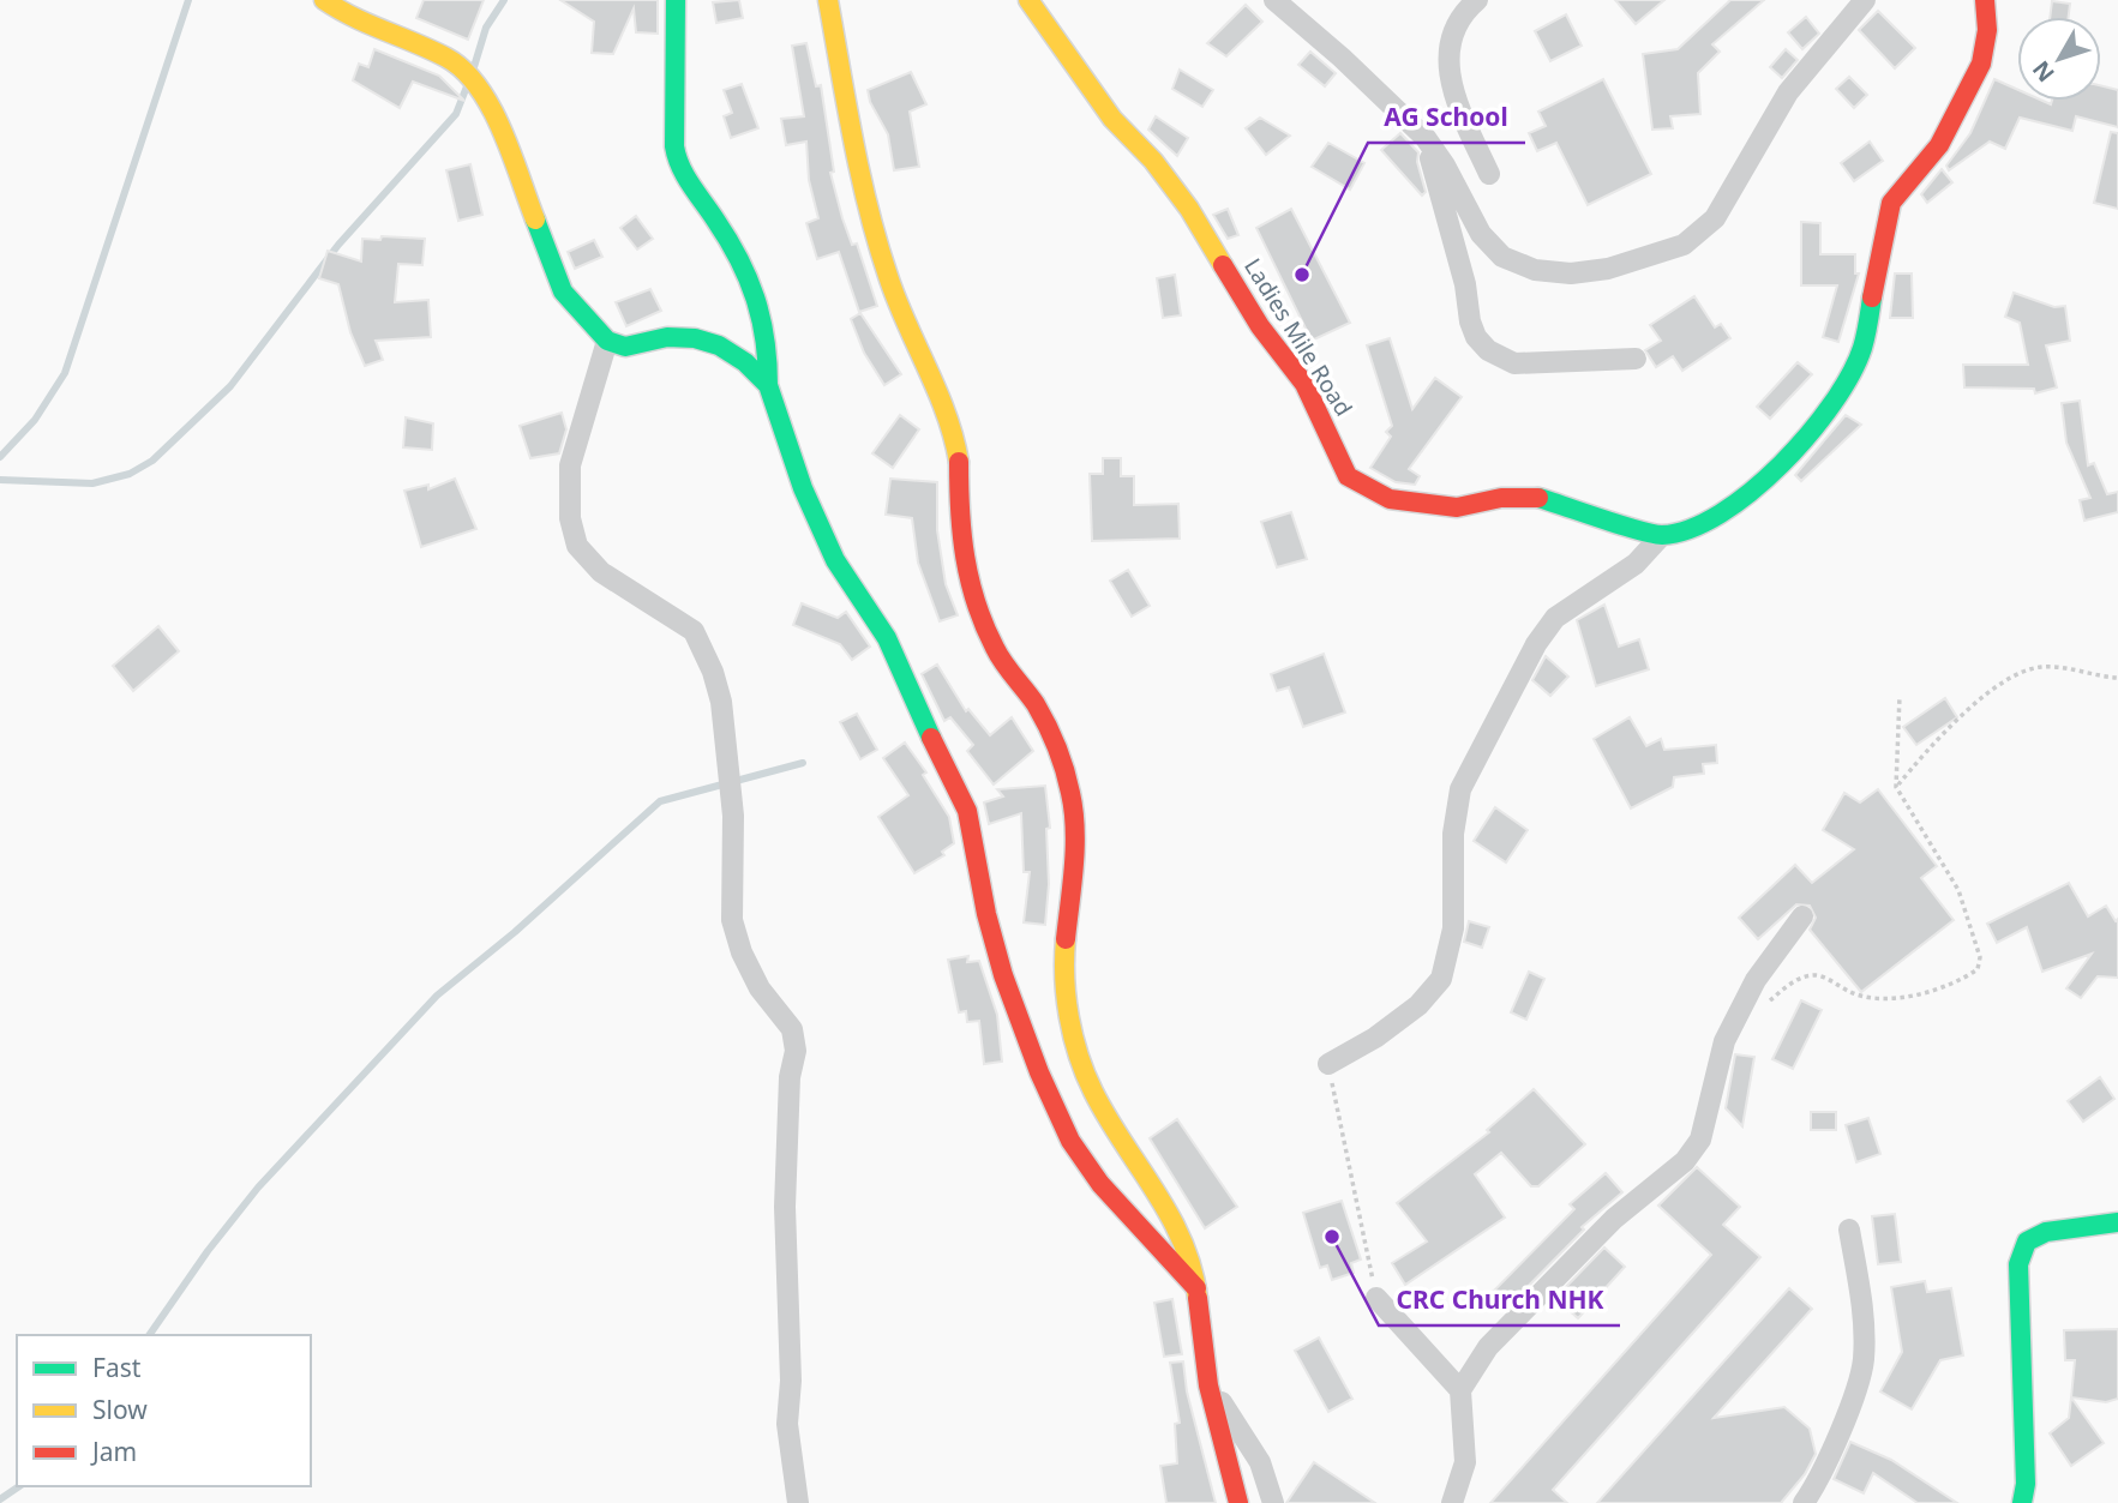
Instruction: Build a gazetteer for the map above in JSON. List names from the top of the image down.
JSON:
{
  "streets": {
    "main road": ["Ladies Mile Road"]
  },
  "places": ["AG School", "CRC Church NHK"],
  "legend": ["Fast", "Slow", "Jam"],
  "north": "bottom left"
}
